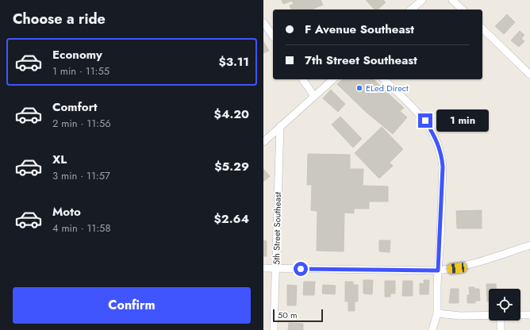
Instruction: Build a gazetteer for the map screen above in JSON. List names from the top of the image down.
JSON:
{
  "streets": {
    "street": ["5th Street Southeast"]
  },
  "places": ["ELed Direct"],
  "scale_bar": "50 m",
  "page": {
    "heading": "Choose a ride",
    "banner": ["F Avenue Southeast", "7th Street Southeast"],
    "list": [
      {
        "name": "Economy",
        "note": "1 min · 11:55",
        "value": "$3.11"
      },
      {
        "name": "Comfort",
        "note": "2 min · 11:56",
        "value": "$4.20"
      },
      {
        "name": "XL",
        "note": "3 min · 11:57",
        "value": "$5.29"
      },
      {
        "name": "Moto",
        "note": "4 min · 11:58",
        "value": "$2.64"
      }
    ],
    "bubble": "1 min",
    "buttons": "Confirm",
    "scale": "50 m"
  }
}
